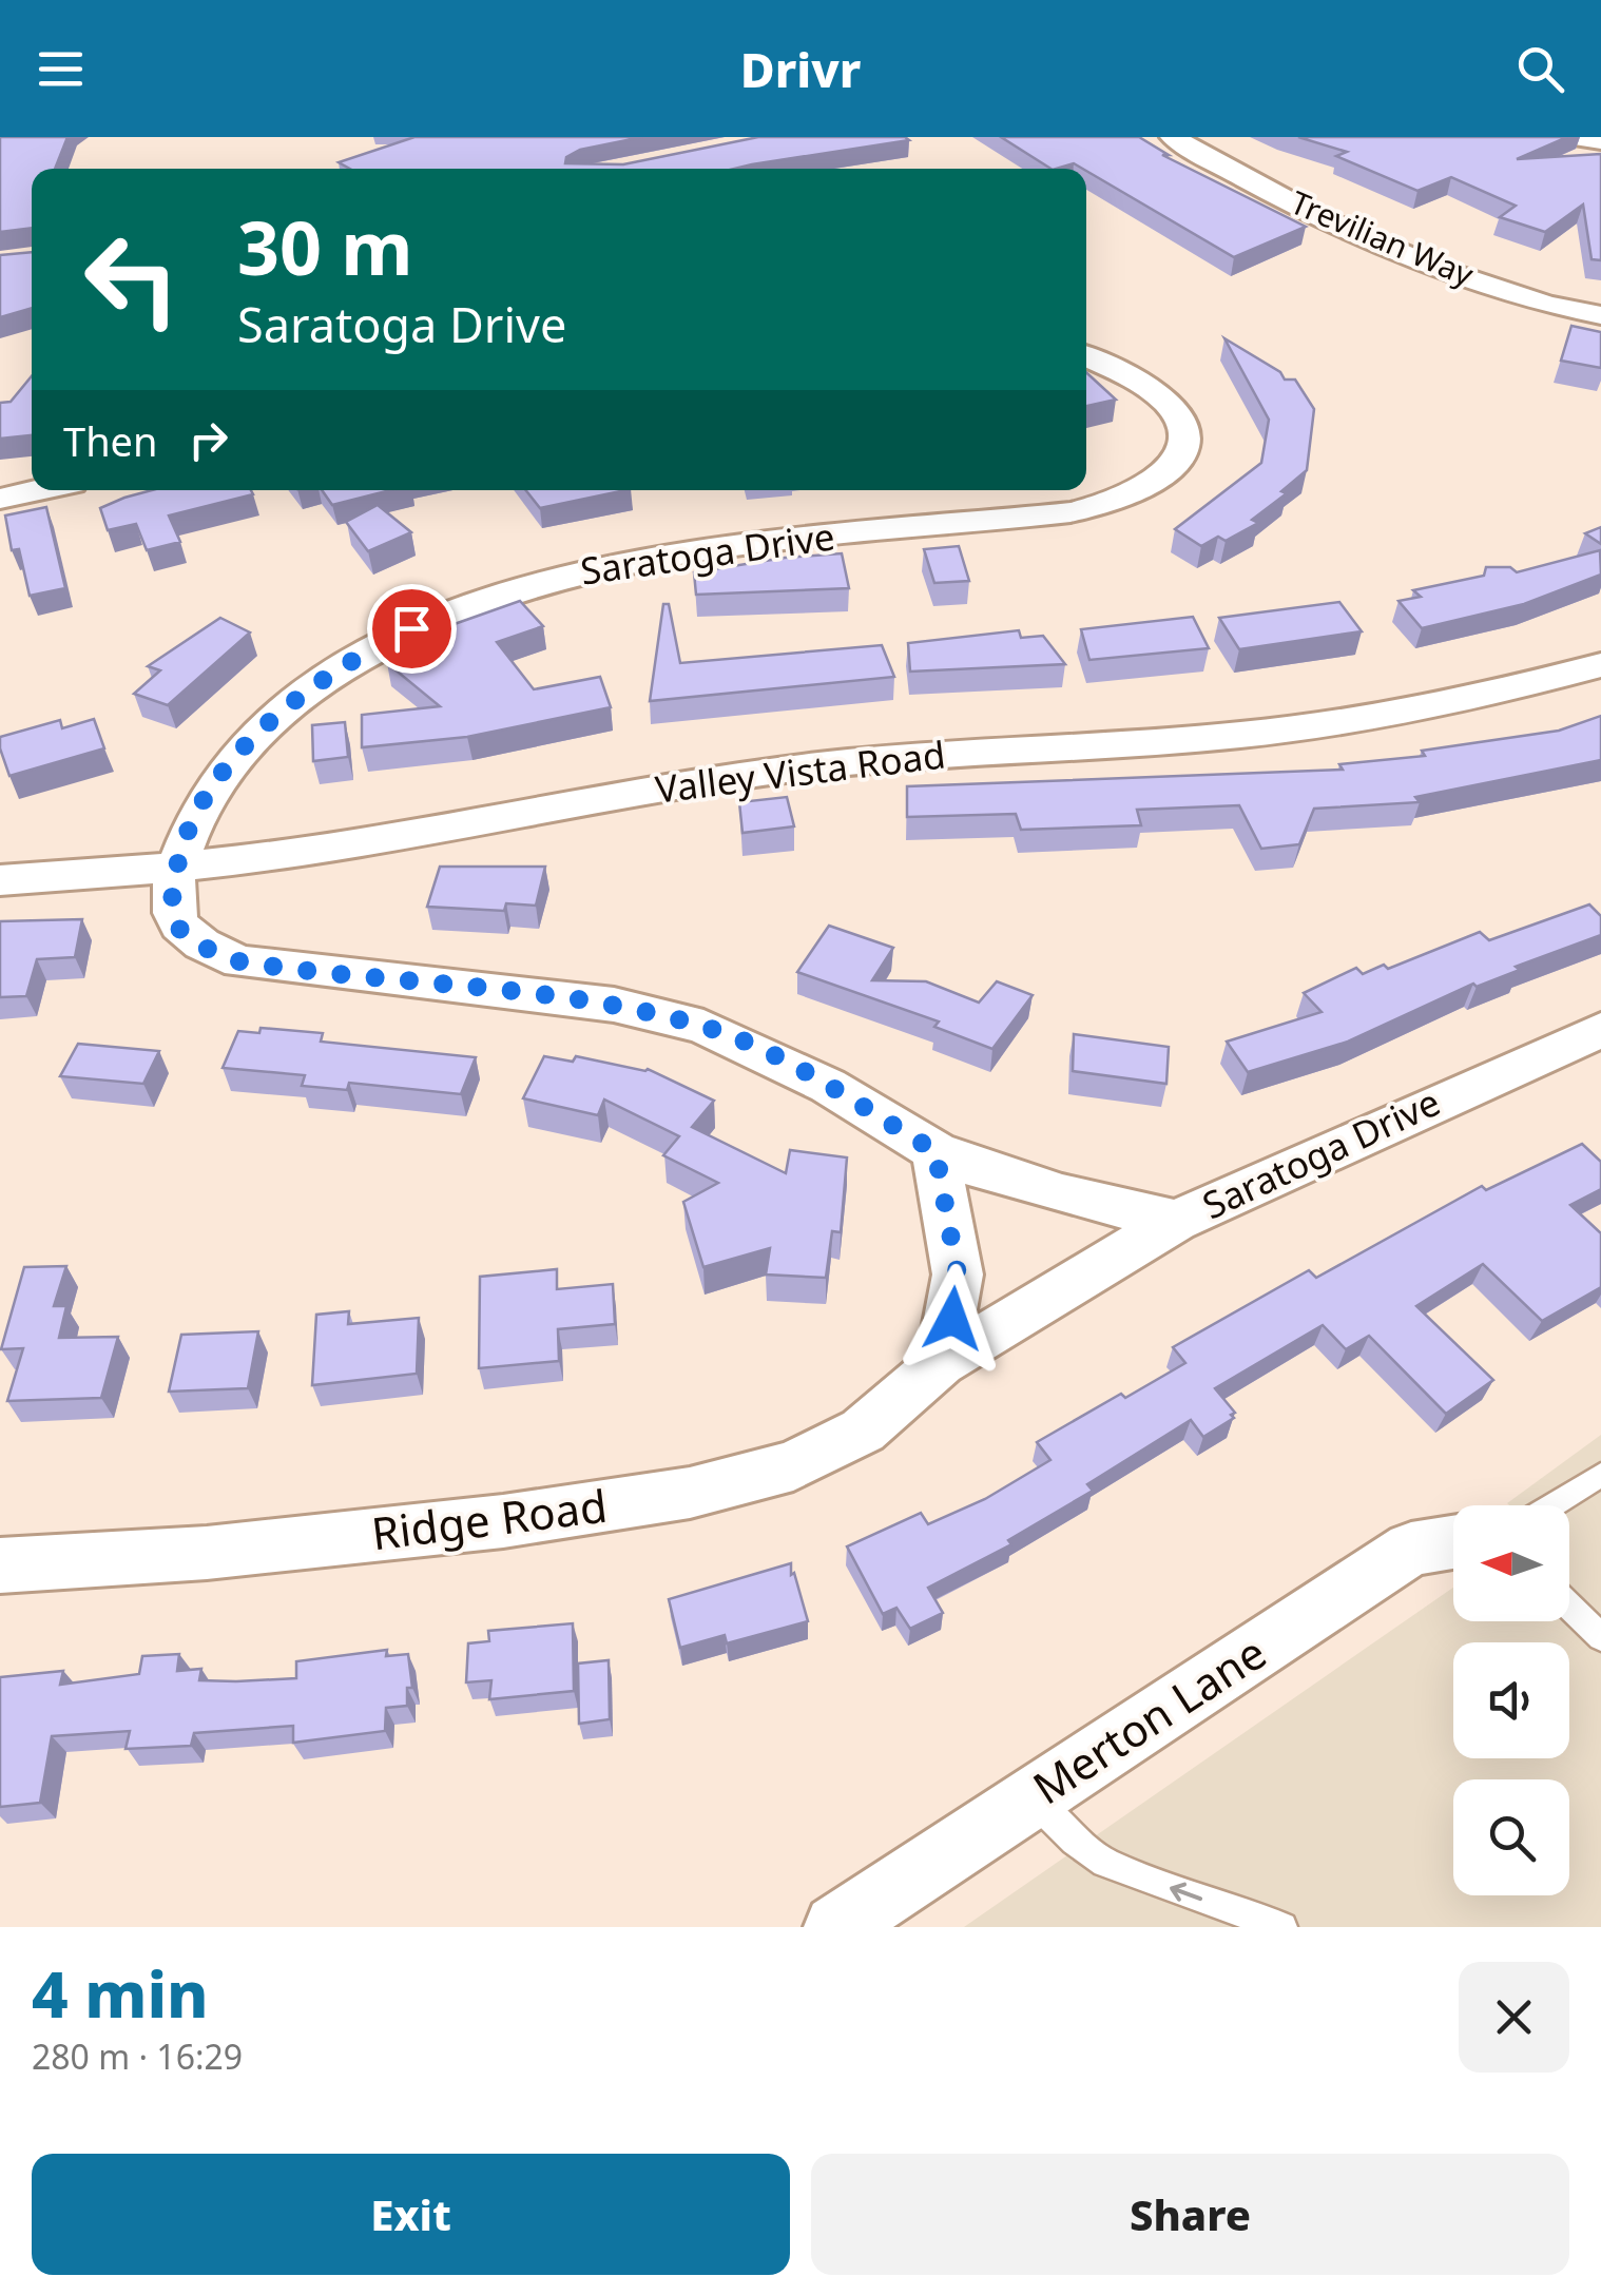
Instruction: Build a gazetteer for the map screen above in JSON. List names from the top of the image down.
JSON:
{
  "streets": {
    "street": [
      "Trevilian Way",
      "Saratoga Drive",
      "Valley Vista Road",
      "Ridge Road",
      "Merton Lane"
    ]
  },
  "crossings": [
    ["Saratoga Drive", "Valley Vista Road"],
    ["Saratoga Drive", "Ridge Road"]
  ],
  "north": "left",
  "page": {
    "header": "Drivr",
    "turn": ["30 m", "Saratoga Drive"],
    "then": "Then",
    "heading": ["4 min", "280 m · 16:29"],
    "buttons": ["Exit", "Share"]
  }
}
